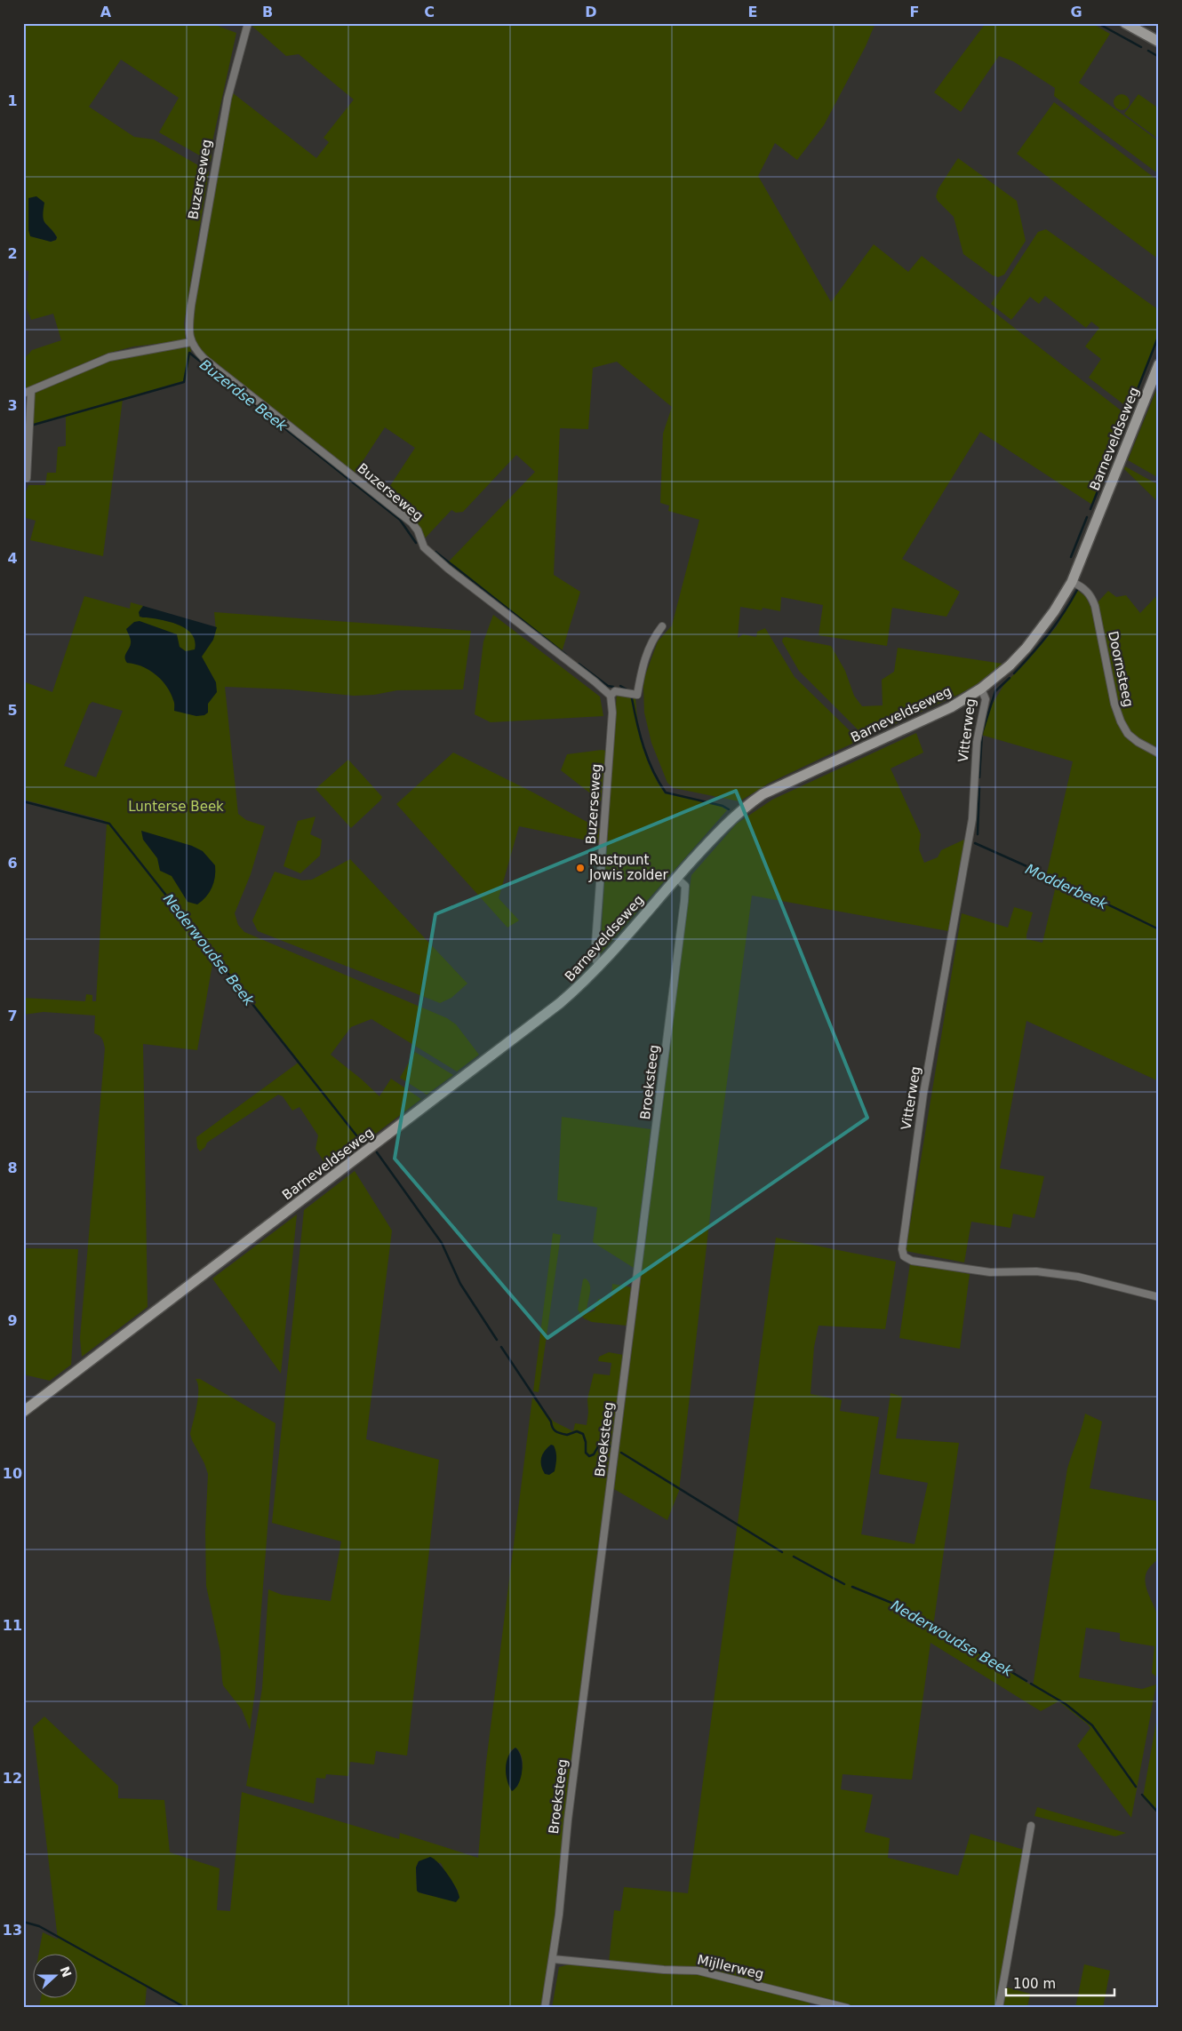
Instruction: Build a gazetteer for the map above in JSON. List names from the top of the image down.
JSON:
{
  "streets": {
    "main road": ["Barneveldseweg"],
    "street": [
      "Buzerseweg",
      "Doornsteeg",
      "Vitterweg",
      "Broeksteeg",
      "Mijllerweg"
    ]
  },
  "crossings": [
    ["Buzerseweg", "Barneveldseweg"],
    ["Barneveldseweg", "Doornsteeg"],
    ["Barneveldseweg", "Vitterweg"],
    ["Barneveldseweg", "Broeksteeg"],
    ["Broeksteeg", "Mijllerweg"]
  ],
  "water": ["Buzerdse Beek", "Modderbeek", "Nederwoudse Beek"],
  "parks": ["Lunterse Beek"],
  "places": ["Rustpunt Jowis zolder"],
  "scale_bar": "100 m",
  "north": "right",
  "grid": {
    "columns": [
      "A",
      "B",
      "C",
      "D",
      "E",
      "F",
      "G"
    ],
    "rows": [
      "1",
      "2",
      "3",
      "4",
      "5",
      "6",
      "7",
      "8",
      "9",
      "10",
      "11",
      "12",
      "13"
    ]
  }
}
